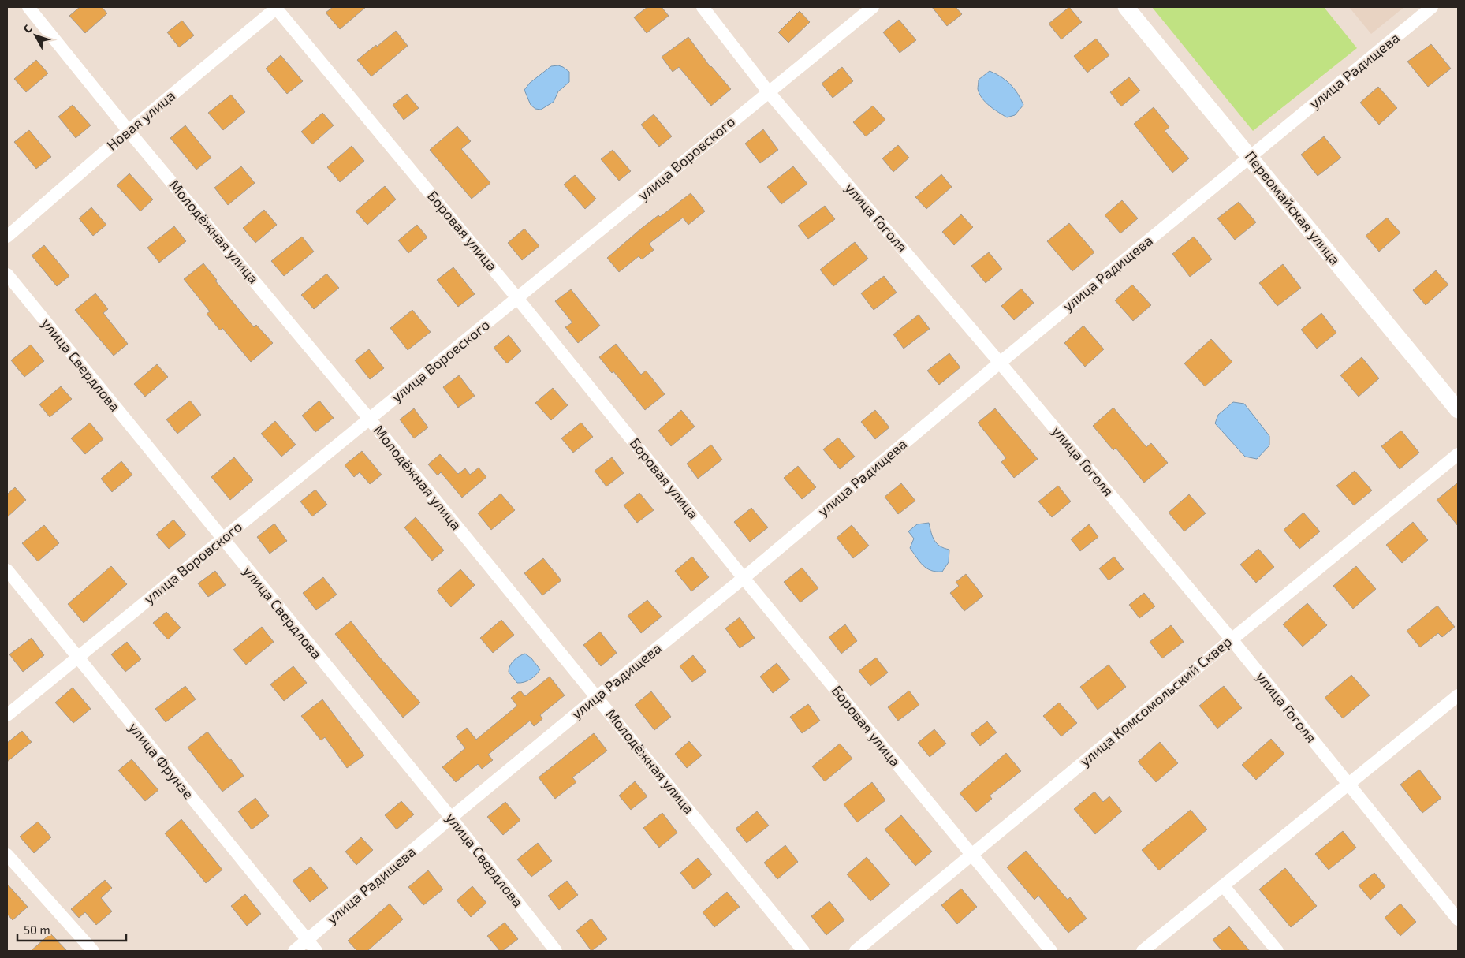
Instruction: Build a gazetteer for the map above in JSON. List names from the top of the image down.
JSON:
{
  "streets": {
    "street": [
      "улица Радищева",
      "Новая улица",
      "улица Воровского",
      "Первомайская улица",
      "улица Гоголя",
      "Боровая улица",
      "Молодёжная улица",
      "улица Свердлова",
      "улица Комсомольский Сквер",
      "улица Фрунзе"
    ]
  },
  "crossings": [
    ["улица Радищева", "Первомайская улица"],
    ["улица Радищева", "улица Гоголя"],
    ["улица Радищева", "Боровая улица"],
    ["улица Радищева", "Молодёжная улица"],
    ["улица Радищева", "улица Свердлова"],
    ["улица Радищева", "улица Фрунзе"],
    ["Новая улица", "Боровая улица"],
    ["Новая улица", "Молодёжная улица"],
    ["улица Воровского", "улица Гоголя"],
    ["улица Воровского", "Боровая улица"],
    ["улица Воровского", "Молодёжная улица"],
    ["улица Воровского", "улица Свердлова"],
    ["улица Воровского", "улица Фрунзе"],
    ["улица Гоголя", "улица Комсомольский Сквер"],
    ["Боровая улица", "улица Комсомольский Сквер"]
  ],
  "scale_bar": "50 m",
  "north": "top left"
}
